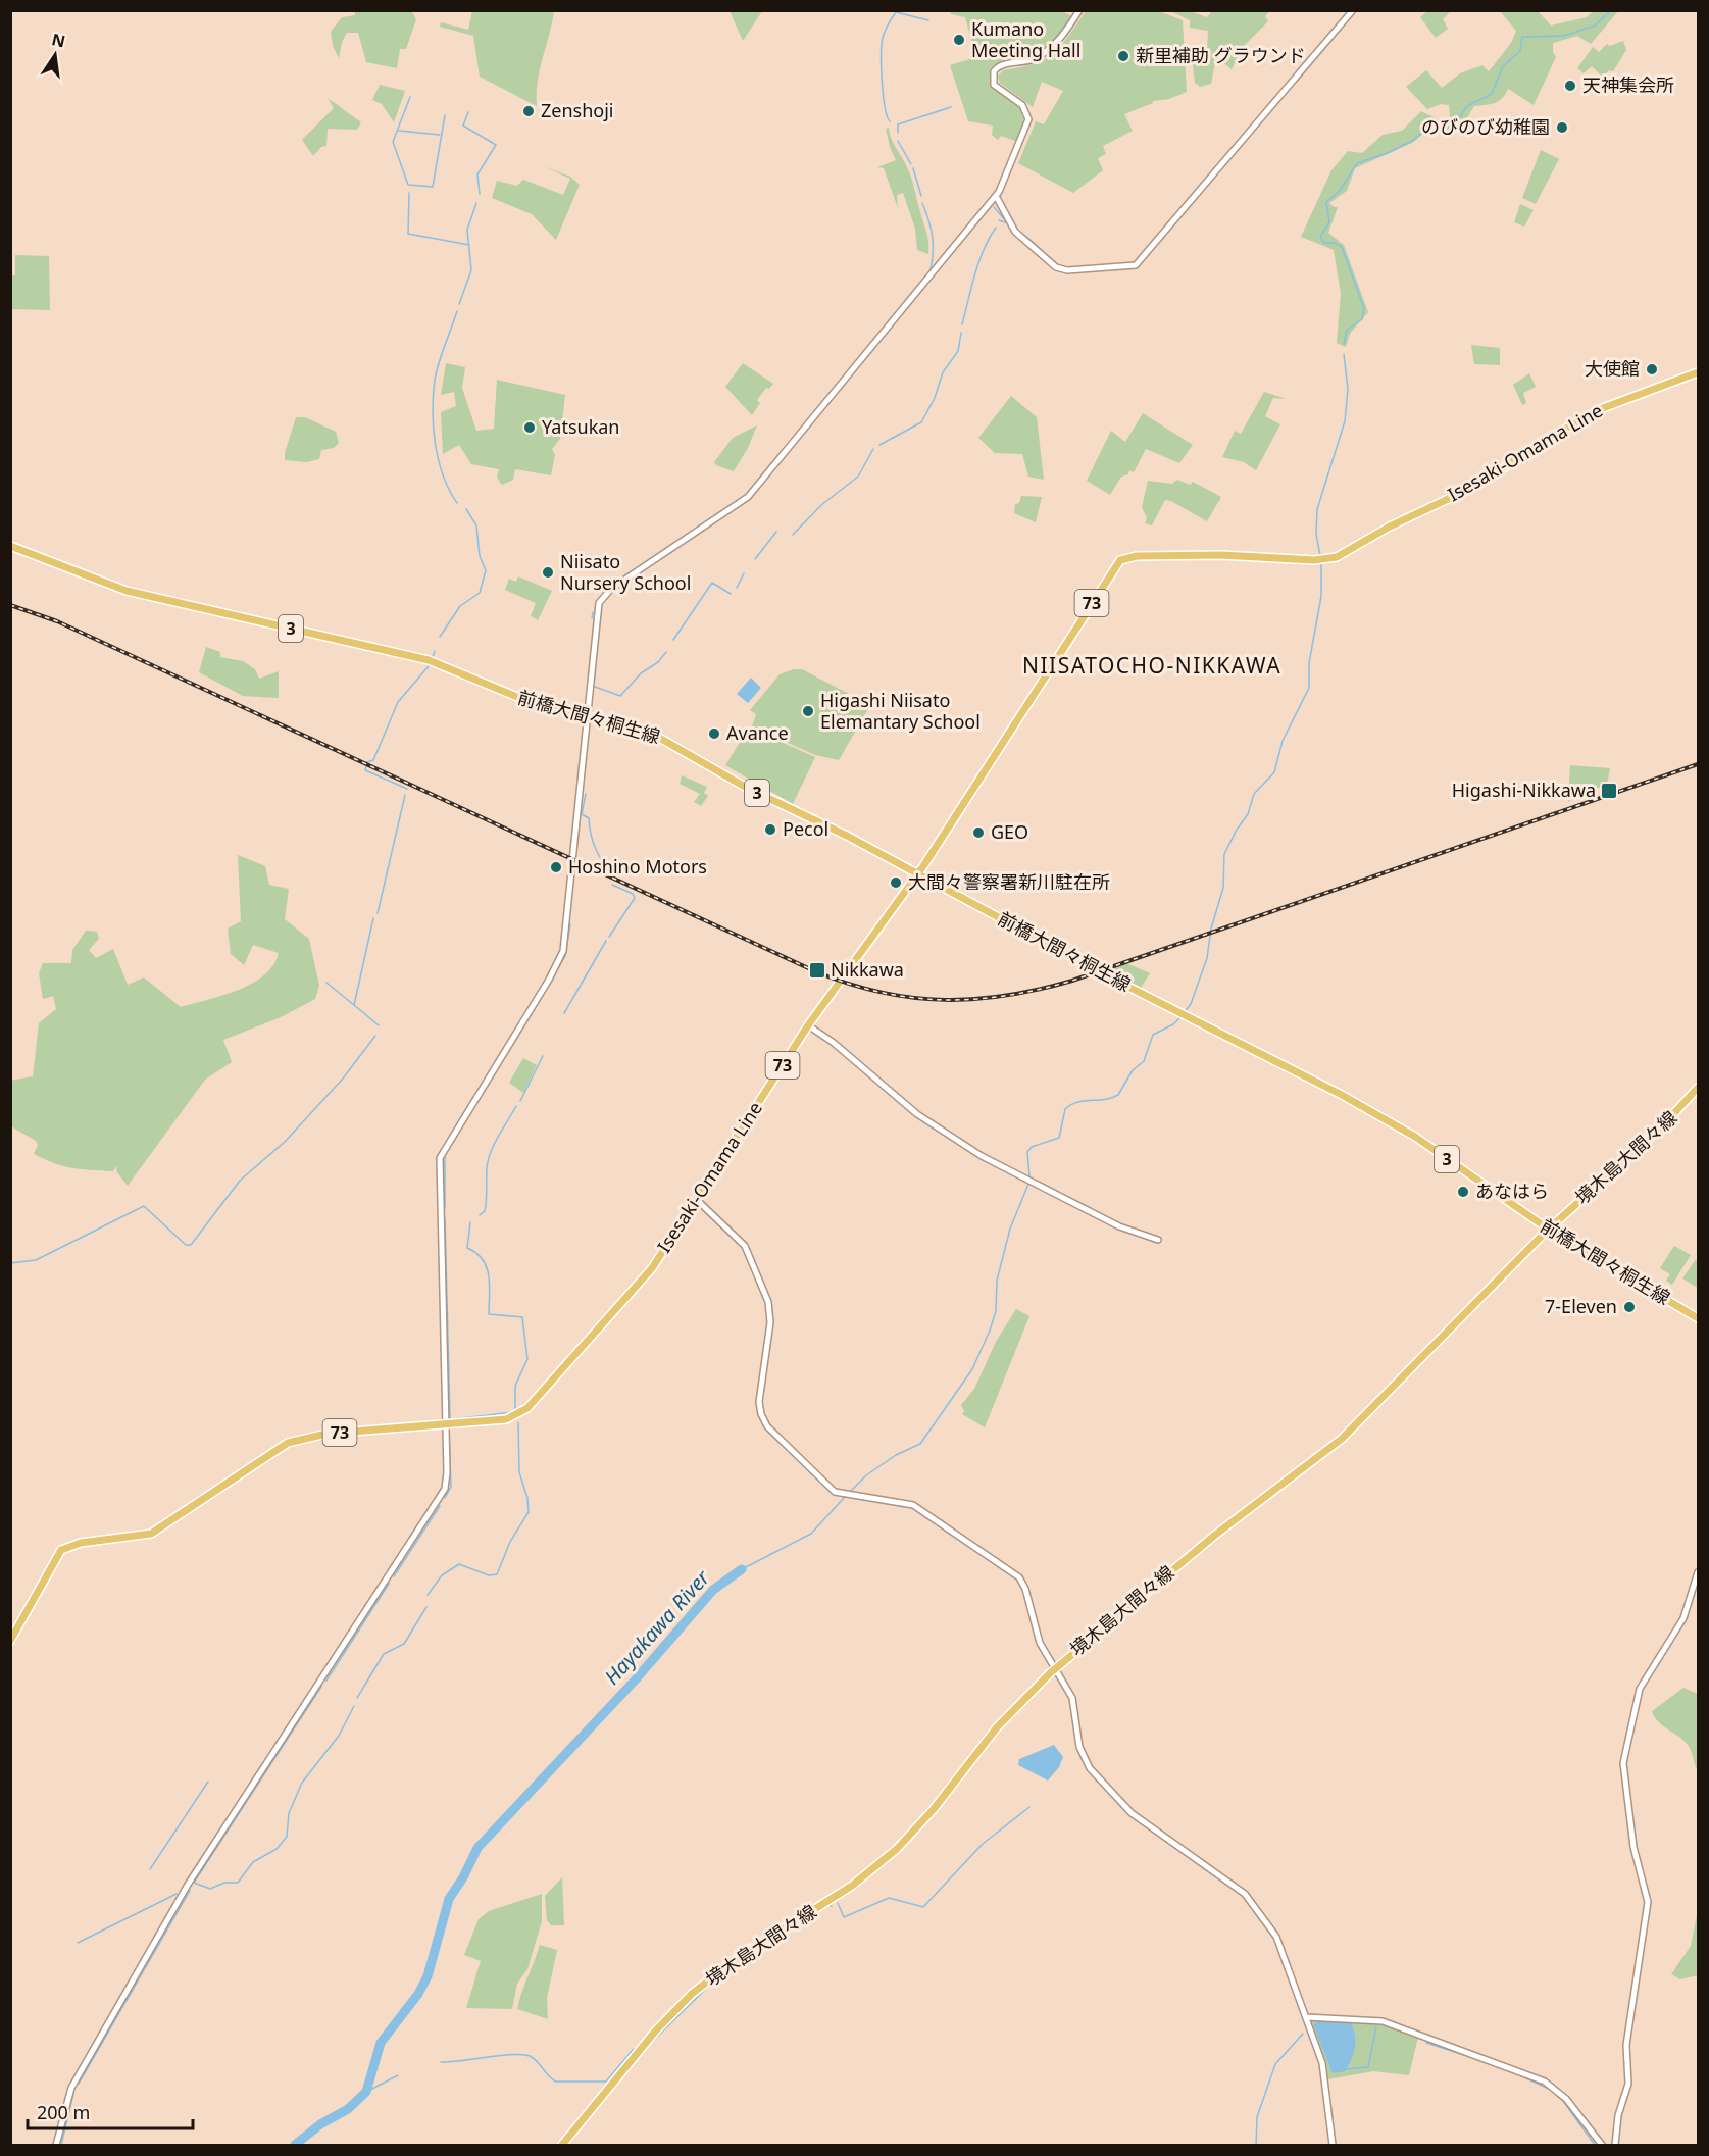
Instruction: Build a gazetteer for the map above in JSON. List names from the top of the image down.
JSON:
{
  "streets": {
    "main road": [
      "Isesaki-Omama Line",
      "73",
      "3",
      "前橋大間々桐生線",
      "境木島大間々線"
    ]
  },
  "crossings": [
    ["Isesaki-Omama Line", "前橋大間々桐生線"],
    ["前橋大間々桐生線", "境木島大間々線"]
  ],
  "districts": ["NIISATOCHO-NIKKAWA"],
  "water": ["Hayakawa River"],
  "places": {
    "other": [
      "Kumano Meeting Hall",
      "新里補助 グラウンド",
      "天神集会所",
      "Zenshoji",
      "のびのび幼稚園",
      "大使館",
      "Yatsukan",
      "Niisato Nursery School",
      "Higashi Niisato Elemantary School",
      "Avance",
      "Pecol",
      "GEO",
      "Hoshino Motors",
      "大間々警察署新川駐在所",
      "あなはら",
      "7-Eleven"
    ],
    "transit": ["Higashi-Nikkawa", "Nikkawa"]
  },
  "scale_bar": "200 m",
  "north": "top"
}
